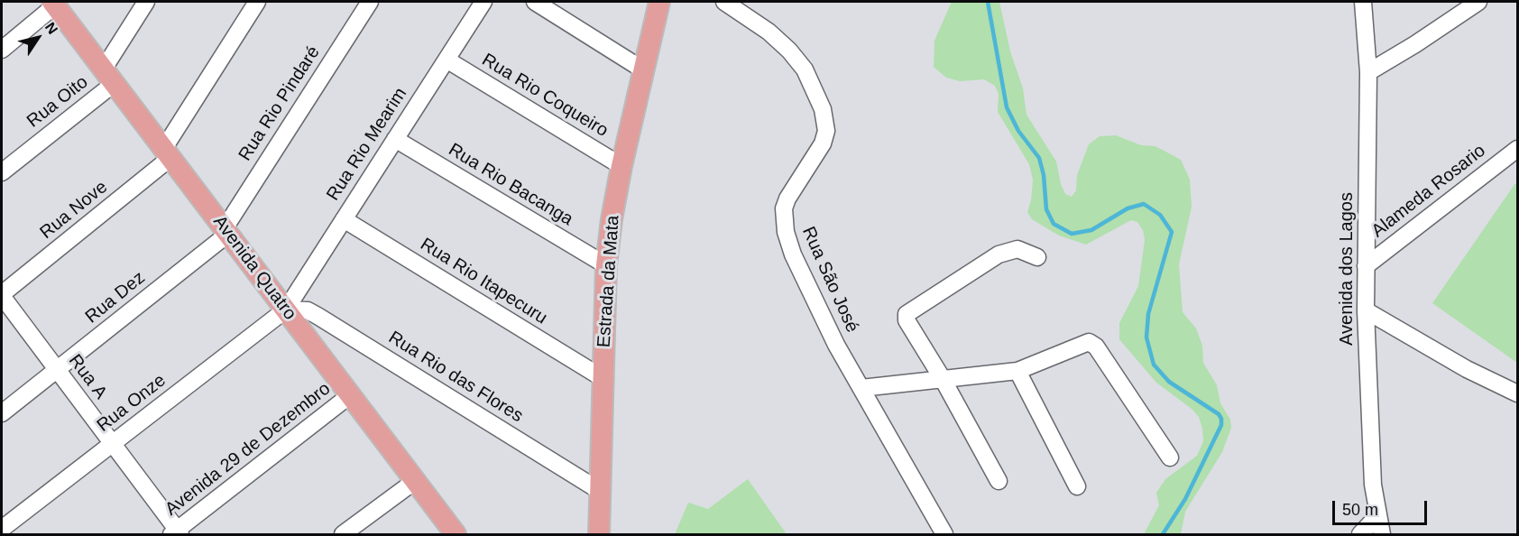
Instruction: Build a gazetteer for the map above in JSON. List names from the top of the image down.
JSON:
{
  "streets": {
    "main road": ["Avenida Quatro", "Estrada da Mata"],
    "street": [
      "Rua Rio Coqueiro",
      "Rua Oito",
      "Rua Rio Pindaré",
      "Rua Rio Mearim",
      "Rua Rio Bacanga",
      "Alameda Rosario",
      "Rua Nove",
      "Avenida dos Lagos",
      "Rua São José",
      "Rua Rio Itapecuru",
      "Rua Dez",
      "Rua A",
      "Rua Rio das Flores",
      "Rua Onze",
      "Avenida 29 de Dezembro"
    ]
  },
  "crossings": [
    ["Rua Rio Coqueiro", "Rua Rio Mearim"],
    ["Rua Rio Coqueiro", "Estrada da Mata"],
    ["Rua Oito", "Avenida Quatro"],
    ["Rua Rio Pindaré", "Avenida Quatro"],
    ["Rua Rio Pindaré", "Rua Dez"],
    ["Rua Rio Mearim", "Rua Rio Bacanga"],
    ["Rua Rio Mearim", "Avenida Quatro"],
    ["Rua Rio Mearim", "Rua Rio Itapecuru"],
    ["Rua Rio Mearim", "Rua Rio das Flores"],
    ["Rua Rio Mearim", "Rua Onze"],
    ["Rua Rio Bacanga", "Estrada da Mata"],
    ["Alameda Rosario", "Avenida dos Lagos"],
    ["Rua Nove", "Avenida Quatro"],
    ["Rua Nove", "Rua A"],
    ["Avenida Quatro", "Rua Dez"],
    ["Avenida Quatro", "Rua Rio das Flores"],
    ["Avenida Quatro", "Rua Onze"],
    ["Avenida Quatro", "Avenida 29 de Dezembro"],
    ["Rua Rio Itapecuru", "Estrada da Mata"],
    ["Estrada da Mata", "Rua Rio das Flores"],
    ["Rua Dez", "Rua A"],
    ["Rua A", "Rua Onze"],
    ["Rua A", "Avenida 29 de Dezembro"],
    ["Rua Rio das Flores", "Rua Onze"]
  ],
  "scale_bar": "50 m",
  "north": "top right"
}
